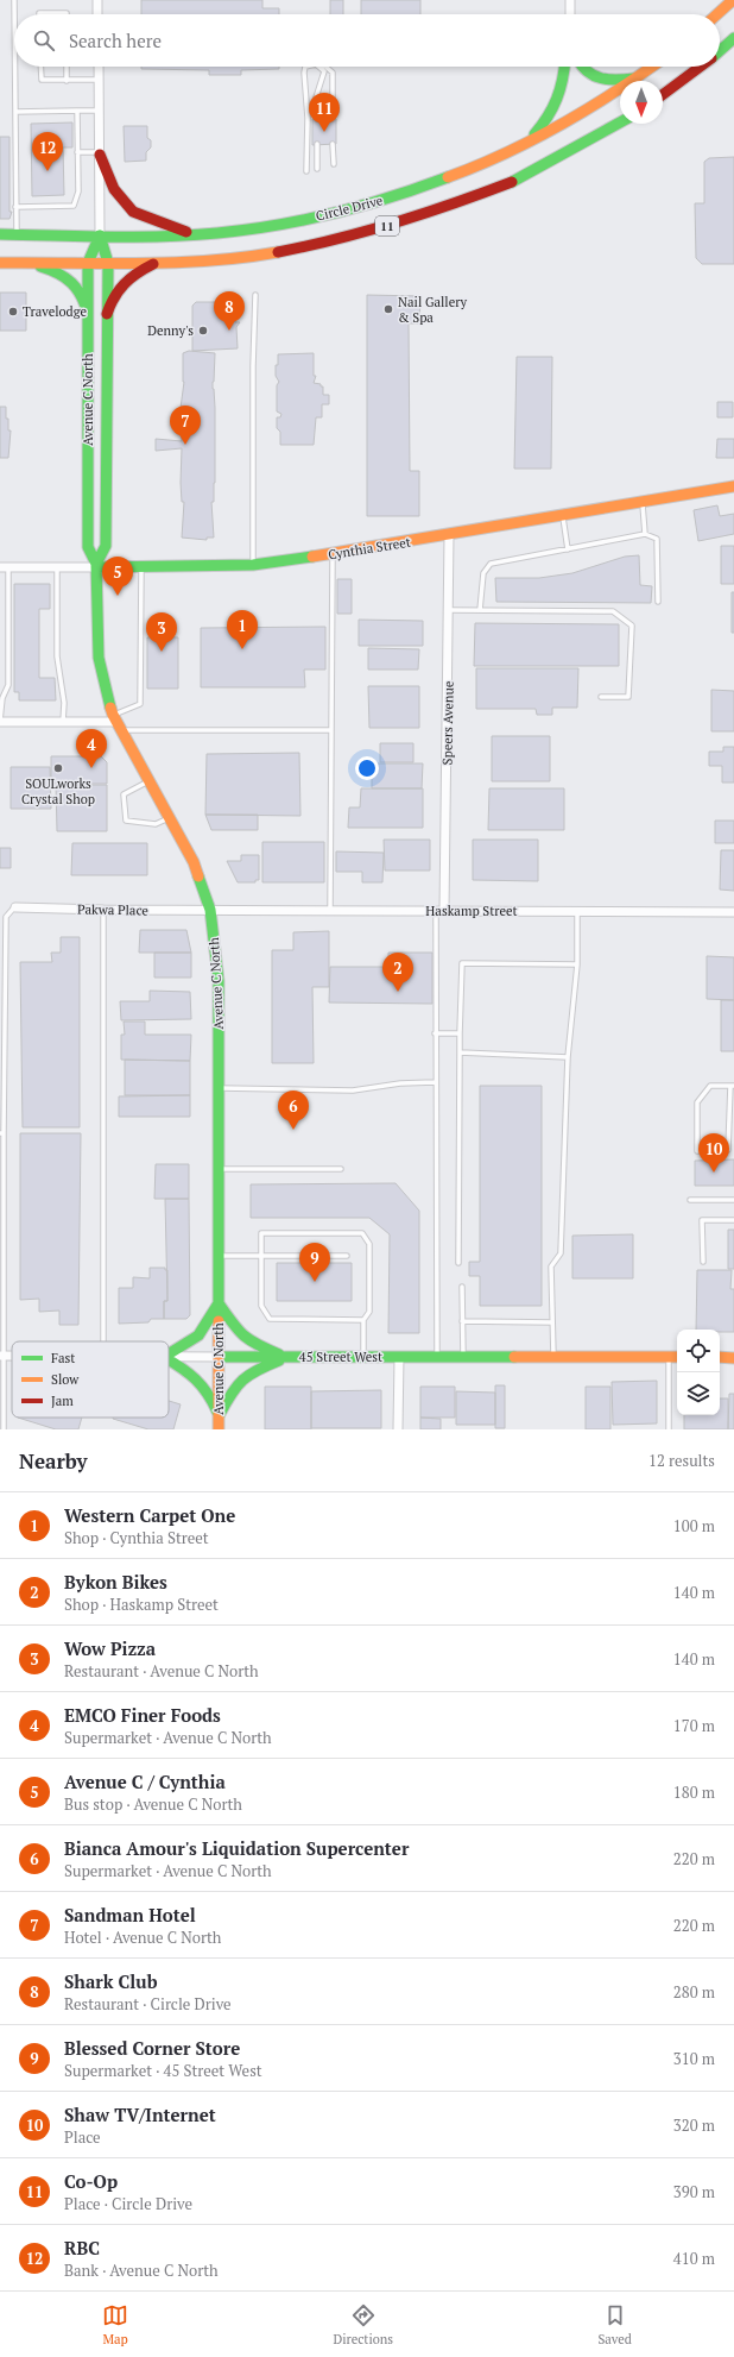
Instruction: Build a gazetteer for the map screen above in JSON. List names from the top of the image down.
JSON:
{
  "streets": {
    "main road": [
      "Circle Drive",
      "11",
      "Avenue C North",
      "Cynthia Street",
      "45 Street West"
    ],
    "street": ["Speers Avenue", "Pakwa Place", "Haskamp Street"]
  },
  "crossings": [
    ["Circle Drive", "Avenue C North"],
    ["Avenue C North", "Cynthia Street"],
    ["Avenue C North", "Pakwa Place"],
    ["Avenue C North", "Haskamp Street"],
    ["Avenue C North", "45 Street West"],
    ["Cynthia Street", "Speers Avenue"],
    ["Speers Avenue", "Haskamp Street"],
    ["Pakwa Place", "Haskamp Street"]
  ],
  "places": [
    "Nail Gallery & Spa",
    "Travelodge",
    "Denny's",
    "SOULworks Crystal Shop"
  ],
  "legend": ["Fast", "Slow", "Jam"],
  "north": "bottom",
  "page": {
    "search": "Search here",
    "pins": [
      "11",
      "12",
      "8",
      "7",
      "5",
      "1",
      "3",
      "4",
      "2",
      "6",
      "10",
      "9"
    ],
    "heading": ["Nearby", "12 results"],
    "list": [
      {
        "mark": "1",
        "name": "Western Carpet One",
        "note": "Shop · Cynthia Street",
        "value": "100 m"
      },
      {
        "mark": "2",
        "name": "Bykon Bikes",
        "note": "Shop · Haskamp Street",
        "value": "140 m"
      },
      {
        "mark": "3",
        "name": "Wow Pizza",
        "note": "Restaurant · Avenue C North",
        "value": "140 m"
      },
      {
        "mark": "4",
        "name": "EMCO Finer Foods",
        "note": "Supermarket · Avenue C North",
        "value": "170 m"
      },
      {
        "mark": "5",
        "name": "Avenue C / Cynthia",
        "note": "Bus stop · Avenue C North",
        "value": "180 m"
      },
      {
        "mark": "6",
        "name": "Bianca Amour's Liquidation Supercenter",
        "note": "Supermarket · Avenue C North",
        "value": "220 m"
      },
      {
        "mark": "7",
        "name": "Sandman Hotel",
        "note": "Hotel · Avenue C North",
        "value": "220 m"
      },
      {
        "mark": "8",
        "name": "Shark Club",
        "note": "Restaurant · Circle Drive",
        "value": "280 m"
      },
      {
        "mark": "9",
        "name": "Blessed Corner Store",
        "note": "Supermarket · 45 Street West",
        "value": "310 m"
      },
      {
        "mark": "10",
        "name": "Shaw TV/Internet",
        "note": "Place",
        "value": "320 m"
      },
      {
        "mark": "11",
        "name": "Co-Op",
        "note": "Place · Circle Drive",
        "value": "390 m"
      },
      {
        "mark": "12",
        "name": "RBC",
        "note": "Bank · Avenue C North",
        "value": "410 m"
      }
    ],
    "nav": ["Map", "Directions", "Saved"]
  }
}
